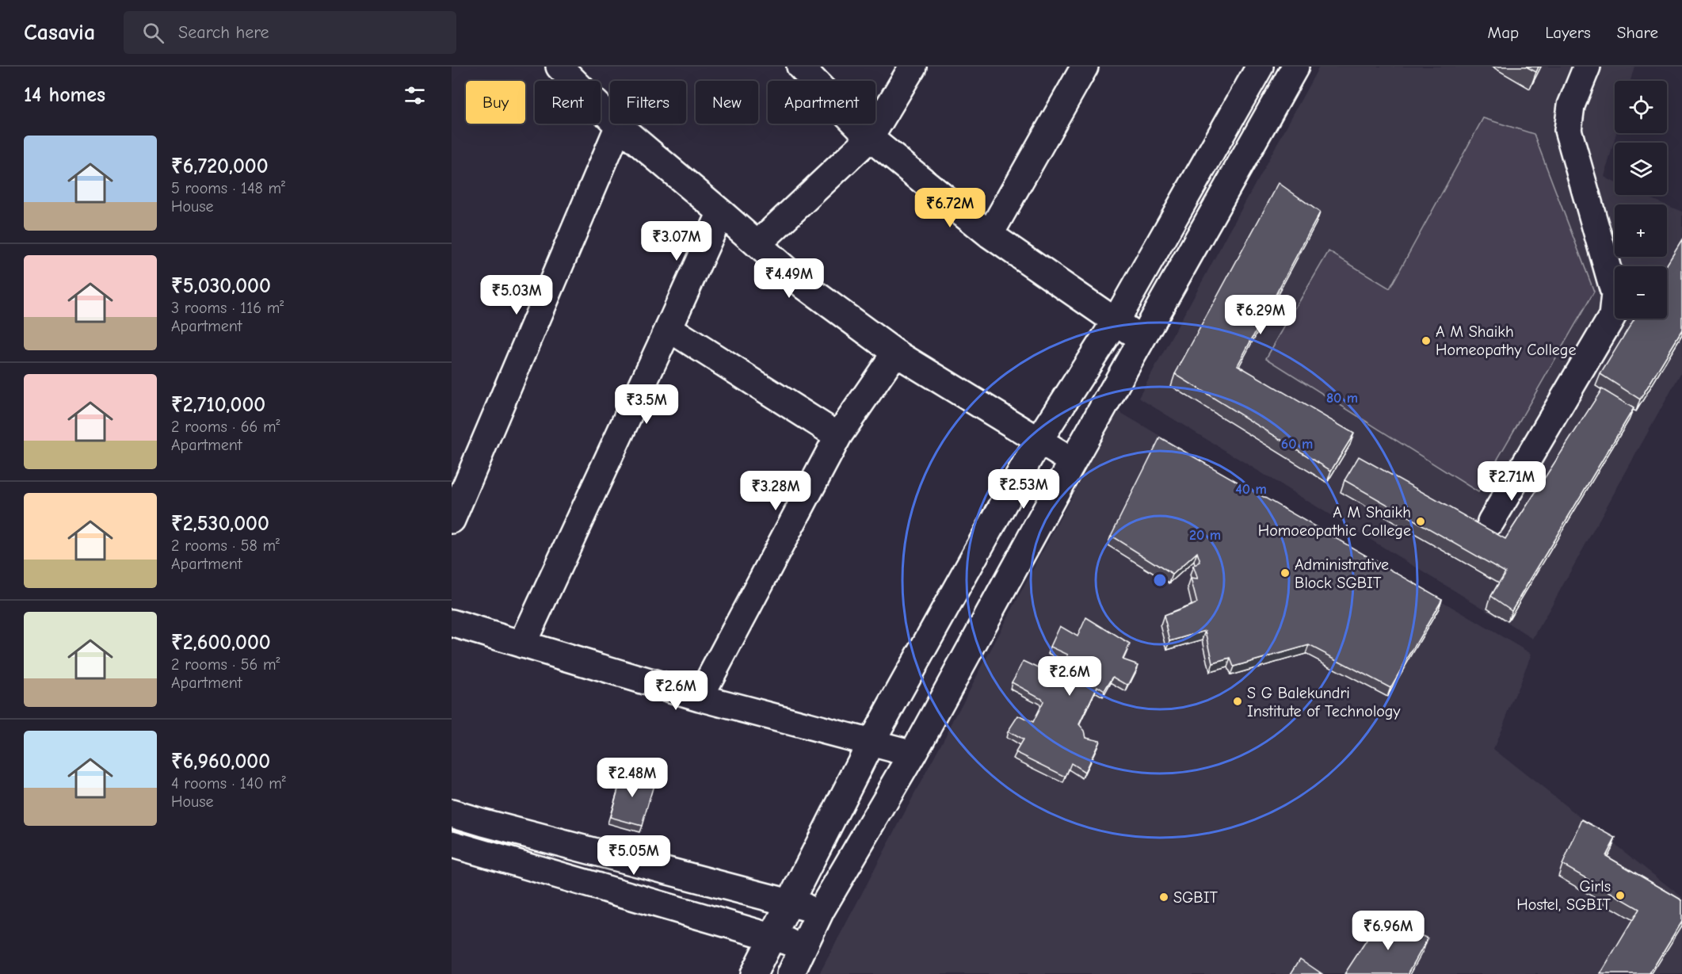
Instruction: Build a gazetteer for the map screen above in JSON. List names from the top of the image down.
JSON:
{
  "places": [
    "A M Shaikh Homeopathy College",
    "A M Shaikh Homoeopathic College",
    "Administrative Block SGBIT",
    "S G Balekundri Institute of Technology",
    "Girls Hostel, SGBIT",
    "SGBIT"
  ],
  "page": {
    "header": "Casavia",
    "search": "Search here",
    "nav": ["Map", "Layers", "Share"],
    "heading": "14 homes",
    "map_buttons": ["+", "−"],
    "chip": [
      "Buy",
      "Rent",
      "Filters",
      "New",
      "Apartment"
    ],
    "list": [
      {
        "name": "₹6,720,000",
        "note": "5 rooms · 148 m² · House"
      },
      {
        "name": "₹5,030,000",
        "note": "3 rooms · 116 m² · Apartment"
      },
      {
        "name": "₹2,710,000",
        "note": "2 rooms · 66 m² · Apartment"
      },
      {
        "name": "₹2,530,000",
        "note": "2 rooms · 58 m² · Apartment"
      },
      {
        "name": "₹2,600,000",
        "note": "2 rooms · 56 m² · Apartment"
      },
      {
        "name": "₹6,960,000",
        "note": "4 rooms · 140 m² · House"
      }
    ],
    "price": [
      "₹6.72M",
      "₹3.07M",
      "₹4.49M",
      "₹5.03M",
      "₹6.29M",
      "₹3.5M",
      "₹2.71M",
      "₹2.53M",
      "₹3.28M",
      "₹2.6M",
      "₹2.6M",
      "₹2.48M",
      "₹5.05M",
      "₹6.96M"
    ]
  },
  "rings": [
    "80 m",
    "60 m",
    "40 m",
    "20 m"
  ]
}
